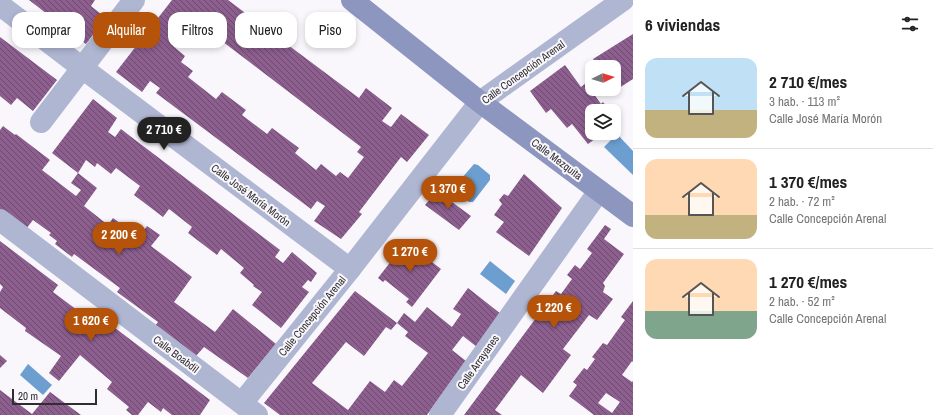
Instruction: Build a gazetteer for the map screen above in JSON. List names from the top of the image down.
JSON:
{
  "streets": {
    "street": [
      "Calle Concepción Arenal",
      "Calle Mezquita",
      "Calle José María Morón",
      "Calle Boabdil",
      "Calle Arrayanes"
    ]
  },
  "crossings": [
    ["Calle Concepción Arenal", "Calle Mezquita"],
    ["Calle Concepción Arenal", "Calle José María Morón"],
    ["Calle Concepción Arenal", "Calle Boabdil"],
    ["Calle Mezquita", "Calle Arrayanes"]
  ],
  "scale_bar": "20 m",
  "north": "right",
  "page": {
    "heading": "6 viviendas",
    "chip": [
      "Comprar",
      "Alquilar",
      "Filtros",
      "Nuevo",
      "Piso"
    ],
    "list": [
      {
        "name": "2 710 €/mes",
        "note": "3 hab. · 113 m² · Calle José María Morón"
      },
      {
        "name": "1 370 €/mes",
        "note": "2 hab. · 72 m² · Calle Concepción Arenal"
      },
      {
        "name": "1 270 €/mes",
        "note": "2 hab. · 52 m² · Calle Concepción Arenal"
      }
    ],
    "price": [
      "2 710 €",
      "1 370 €",
      "2 200 €",
      "1 270 €",
      "1 220 €",
      "1 620 €"
    ],
    "scale": "20 m"
  }
}
